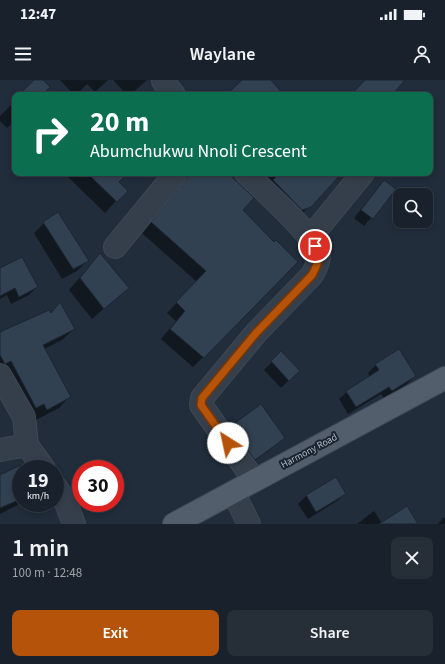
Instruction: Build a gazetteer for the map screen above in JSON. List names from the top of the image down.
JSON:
{
  "streets": {
    "main road": ["Harmony Road"]
  },
  "page": {
    "status": "12:47",
    "header": "Waylane",
    "turn": ["20 m", "Abumchukwu Nnoli Crescent"],
    "speed": "19 km/h",
    "limit": "30",
    "heading": ["1 min", "100 m · 12:48"],
    "buttons": ["Exit", "Share"]
  }
}
